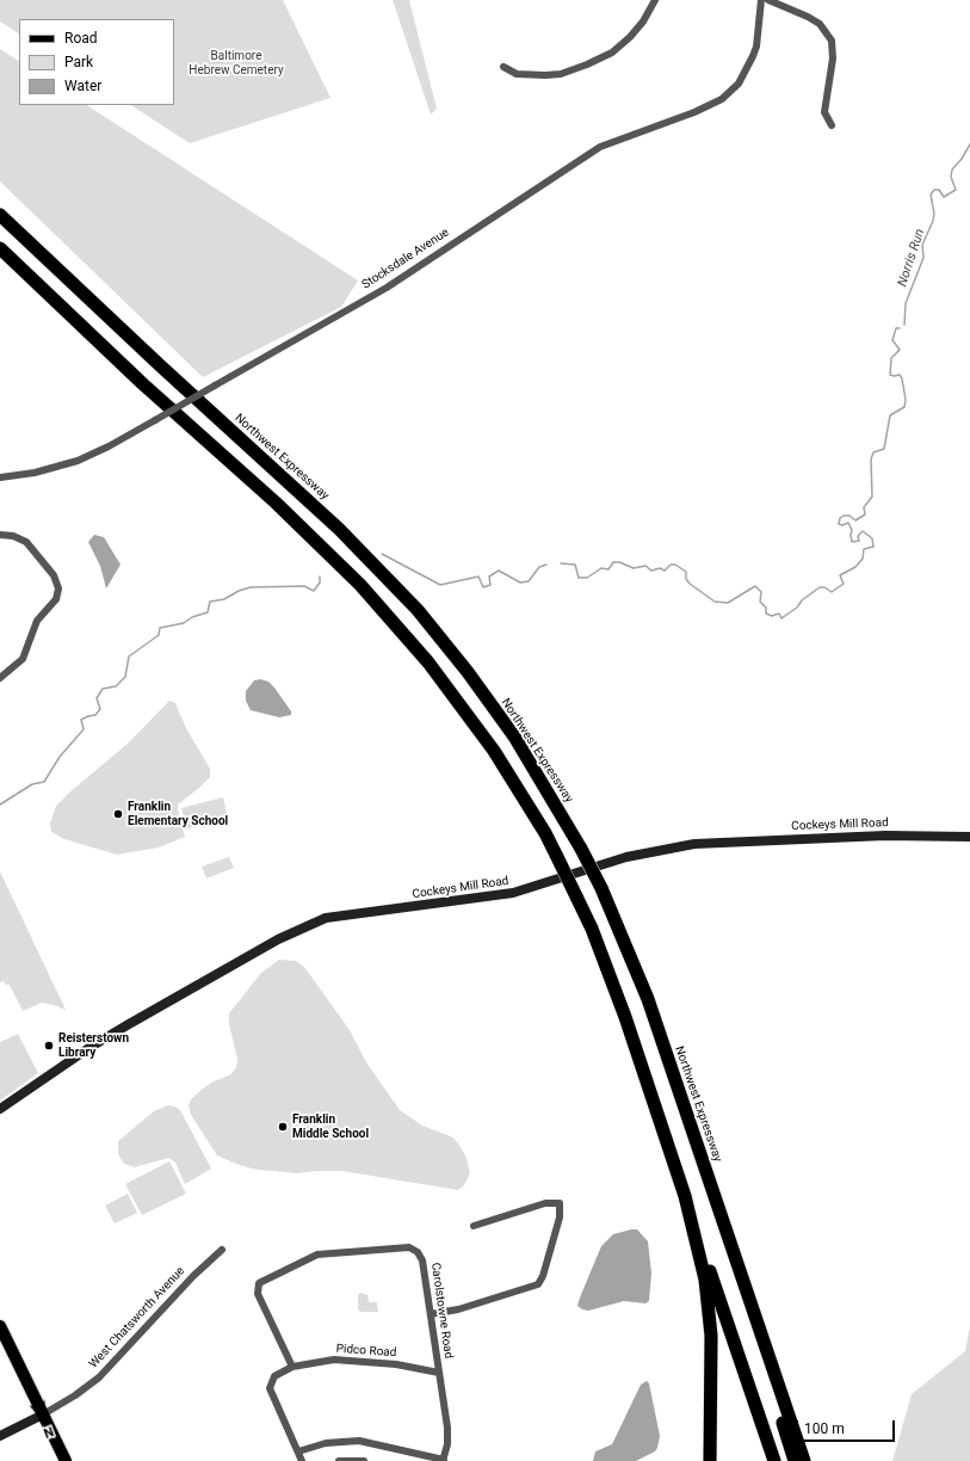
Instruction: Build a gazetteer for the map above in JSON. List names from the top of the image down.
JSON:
{
  "streets": {
    "highway": ["Northwest Expressway"],
    "street": [
      "Stocksdale Avenue",
      "Cockeys Mill Road",
      "Carolstowne Road",
      "West Chatsworth Avenue",
      "Pidco Road"
    ]
  },
  "crossings": [
    ["Carolstowne Road", "Pidco Road"]
  ],
  "water": ["Norris Run"],
  "parks": ["Baltimore Hebrew Cemetery"],
  "places": ["Franklin Elementary School", "Reisterstown Library", "Franklin Middle School"],
  "legend": ["Road", "Park", "Water"],
  "scale_bar": "100 m",
  "north": "bottom"
}
